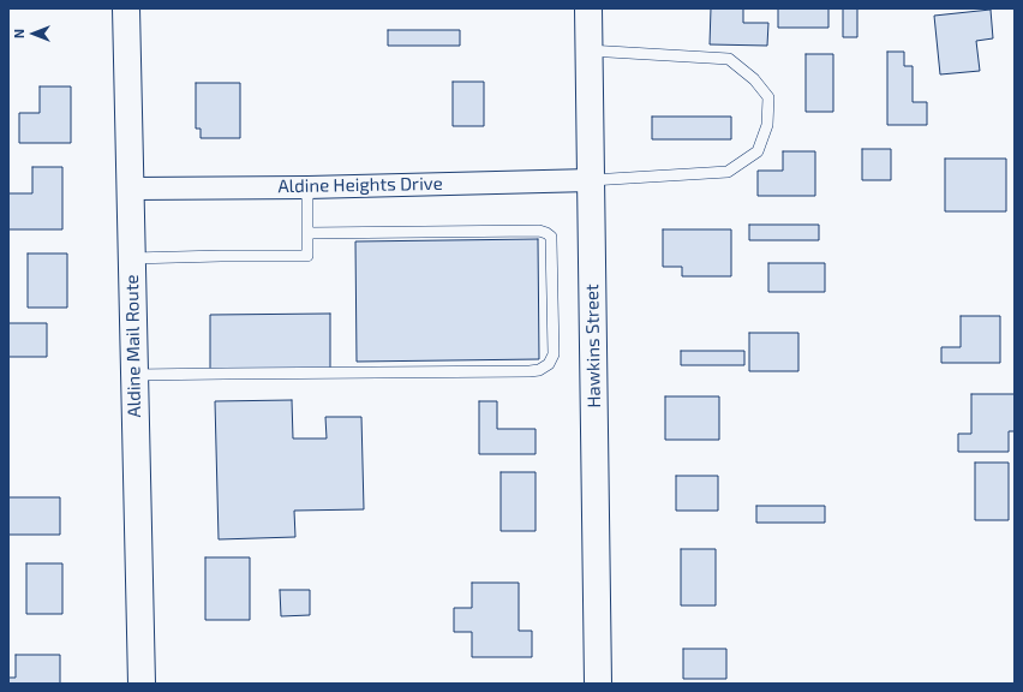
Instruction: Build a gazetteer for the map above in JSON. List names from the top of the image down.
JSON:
{
  "streets": {
    "main road": ["Aldine Mail Route", "Hawkins Street"],
    "street": ["Aldine Heights Drive"]
  },
  "crossings": [
    ["Aldine Heights Drive", "Aldine Mail Route"],
    ["Aldine Heights Drive", "Hawkins Street"]
  ],
  "north": "left"
}
